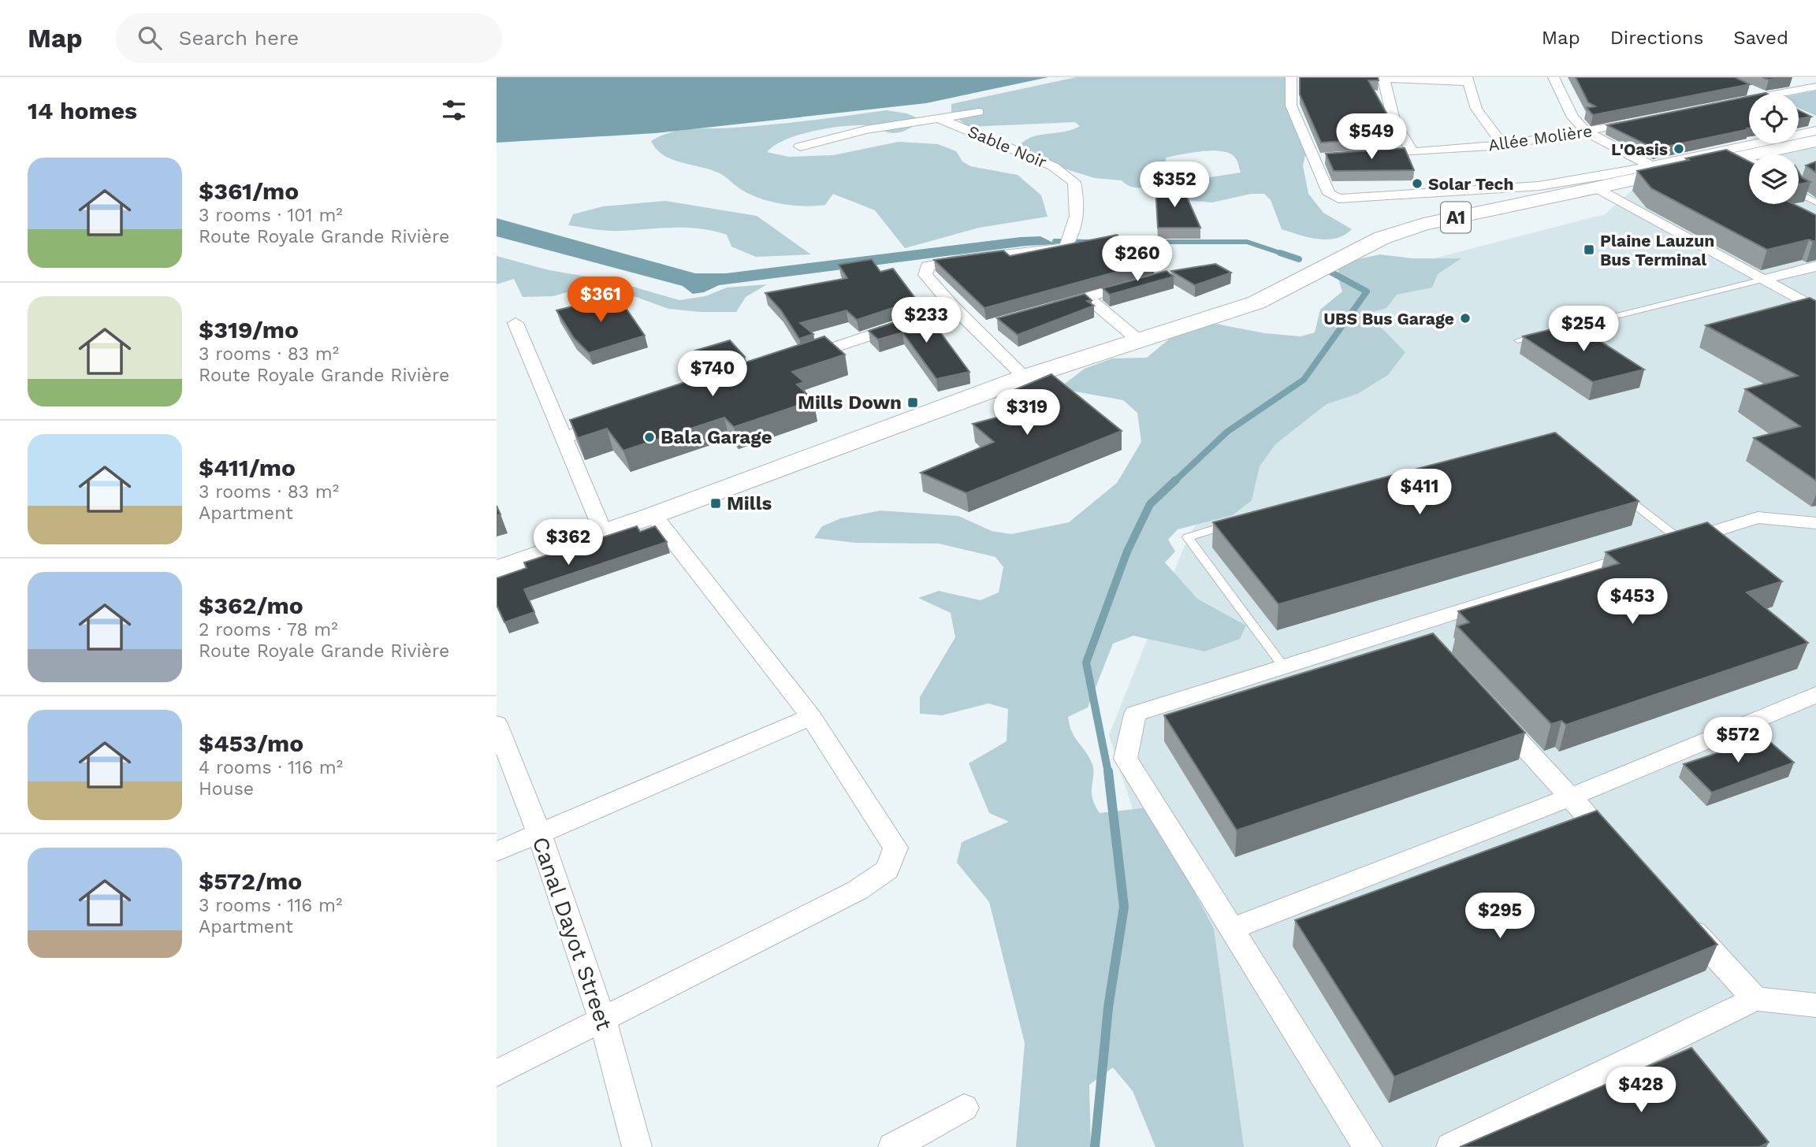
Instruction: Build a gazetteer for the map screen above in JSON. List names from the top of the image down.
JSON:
{
  "streets": {
    "main road": ["A1"],
    "street": ["Allée Molière", "Sable Noir", "Canal Dayot Street"]
  },
  "crossings": [
    ["Sable Noir", "A1"]
  ],
  "places": {
    "other": [
      "L'Oasis",
      "Solar Tech",
      "UBS Bus Garage",
      "Bala Garage"
    ],
    "transit": ["Plaine Lauzun Bus Terminal", "Mills Down", "Mills"]
  },
  "page": {
    "header": "Map",
    "search": "Search here",
    "nav": ["Map", "Directions", "Saved"],
    "heading": "14 homes",
    "price": [
      "$549",
      "$352",
      "$260",
      "$361",
      "$233",
      "$254",
      "$740",
      "$319",
      "$411",
      "$362",
      "$453",
      "$572",
      "$295",
      "$428"
    ],
    "list": [
      {
        "name": "$361/mo",
        "note": "3 rooms · 101 m² · Route Royale Grande Rivière"
      },
      {
        "name": "$319/mo",
        "note": "3 rooms · 83 m² · Route Royale Grande Rivière"
      },
      {
        "name": "$411/mo",
        "note": "3 rooms · 83 m² · Apartment"
      },
      {
        "name": "$362/mo",
        "note": "2 rooms · 78 m² · Route Royale Grande Rivière"
      },
      {
        "name": "$453/mo",
        "note": "4 rooms · 116 m² · House"
      },
      {
        "name": "$572/mo",
        "note": "3 rooms · 116 m² · Apartment"
      }
    ]
  }
}
